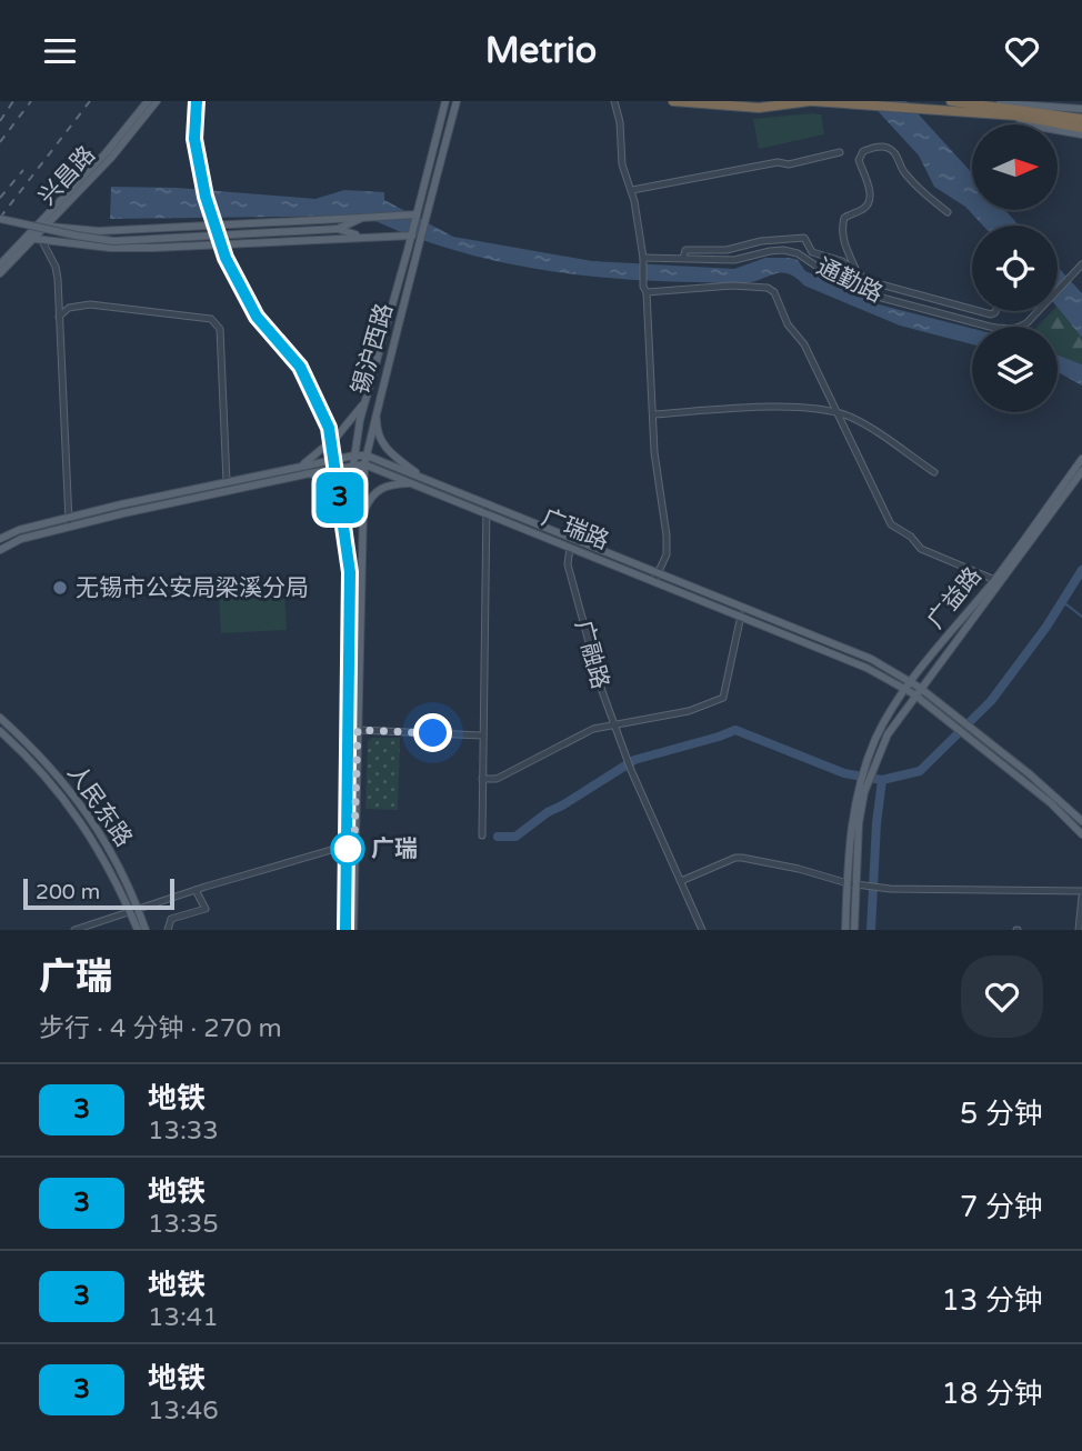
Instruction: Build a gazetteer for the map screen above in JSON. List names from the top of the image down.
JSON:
{
  "streets": {
    "main road": [
      "兴昌路",
      "锡沪西路",
      "广瑞路",
      "广益路",
      "人民东路"
    ],
    "street": ["通勤路", "广融路"]
  },
  "crossings": [
    ["锡沪西路", "广瑞路"],
    ["广瑞路", "广益路"],
    ["广瑞路", "广融路"]
  ],
  "places": ["无锡市公安局梁溪分局", "广瑞"],
  "lines": ["metro line 3"],
  "scale_bar": "200 m",
  "north": "right",
  "page": {
    "header": "Metrio",
    "on_map": "3",
    "scale": "200 m",
    "heading": ["广瑞", "步行 · 4 分钟 · 270 m"],
    "list": [
      {
        "mark": "3",
        "name": "地铁",
        "note": "13:33",
        "value": "5 分钟"
      },
      {
        "mark": "3",
        "name": "地铁",
        "note": "13:35",
        "value": "7 分钟"
      },
      {
        "mark": "3",
        "name": "地铁",
        "note": "13:41",
        "value": "13 分钟"
      },
      {
        "mark": "3",
        "name": "地铁",
        "note": "13:46",
        "value": "18 分钟"
      }
    ]
  }
}
